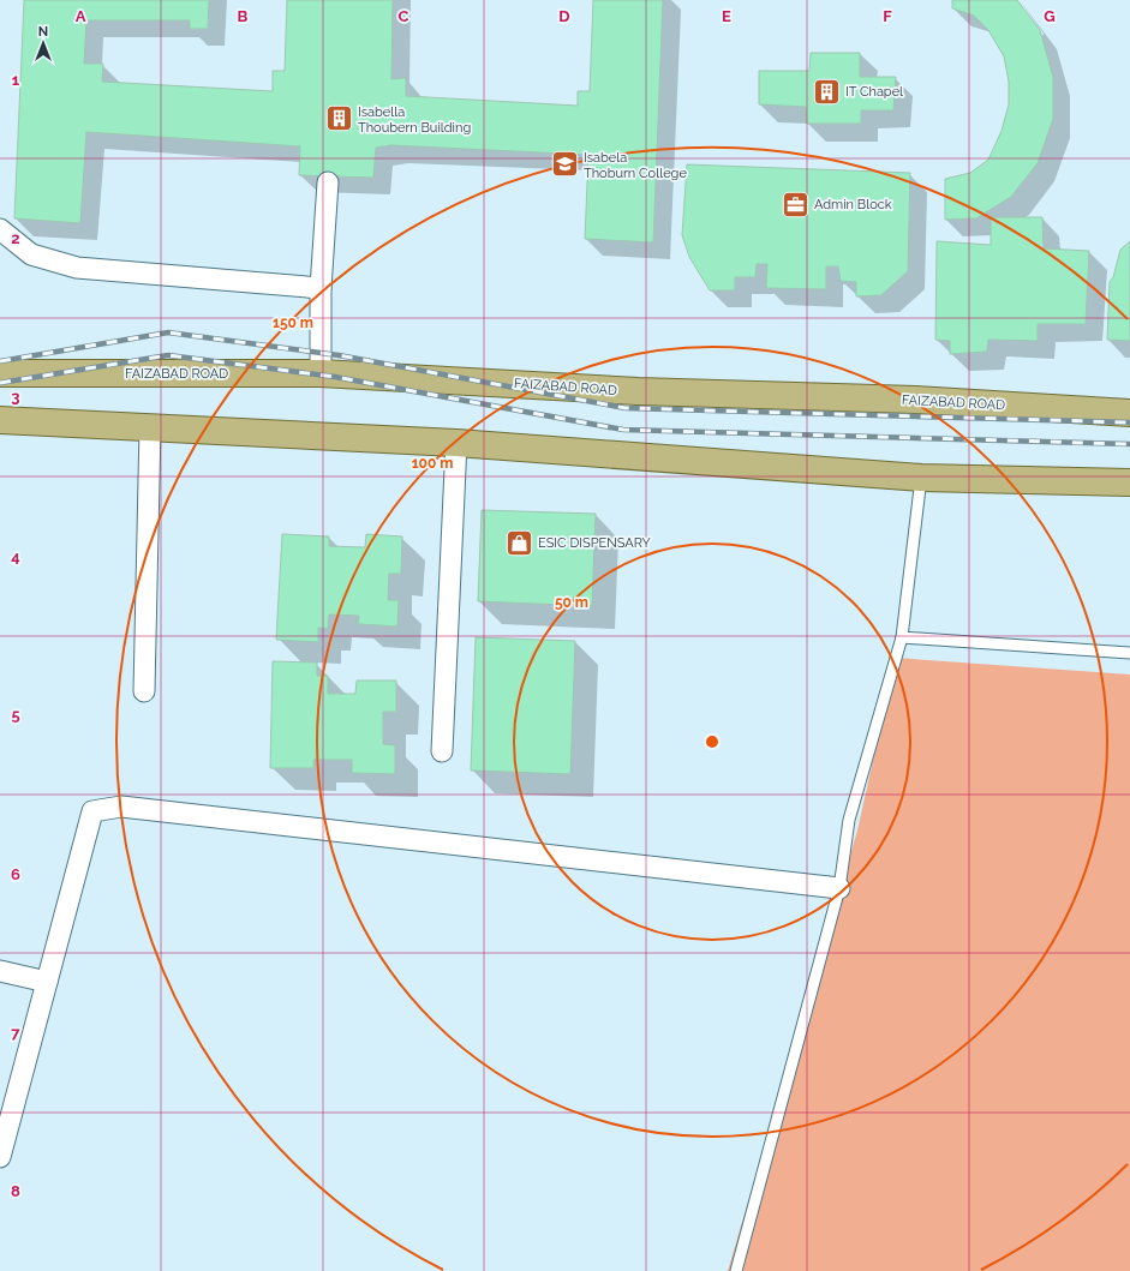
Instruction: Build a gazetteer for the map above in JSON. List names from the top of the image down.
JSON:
{
  "streets": {
    "main road": ["FAIZABAD ROAD"]
  },
  "places": {
    "building": ["IT Chapel", "Isabella Thoubern Building"],
    "school or university": ["Isabela Thoburn College"],
    "office": ["Admin Block"],
    "shop": ["ESIC DISPENSARY"]
  },
  "north": "top",
  "grid": {
    "columns": [
      "A",
      "B",
      "C",
      "D",
      "E",
      "F",
      "G"
    ],
    "rows": [
      "1",
      "2",
      "3",
      "4",
      "5",
      "6",
      "7",
      "8"
    ]
  },
  "rings": ["150 m", "100 m", "50 m"]
}
